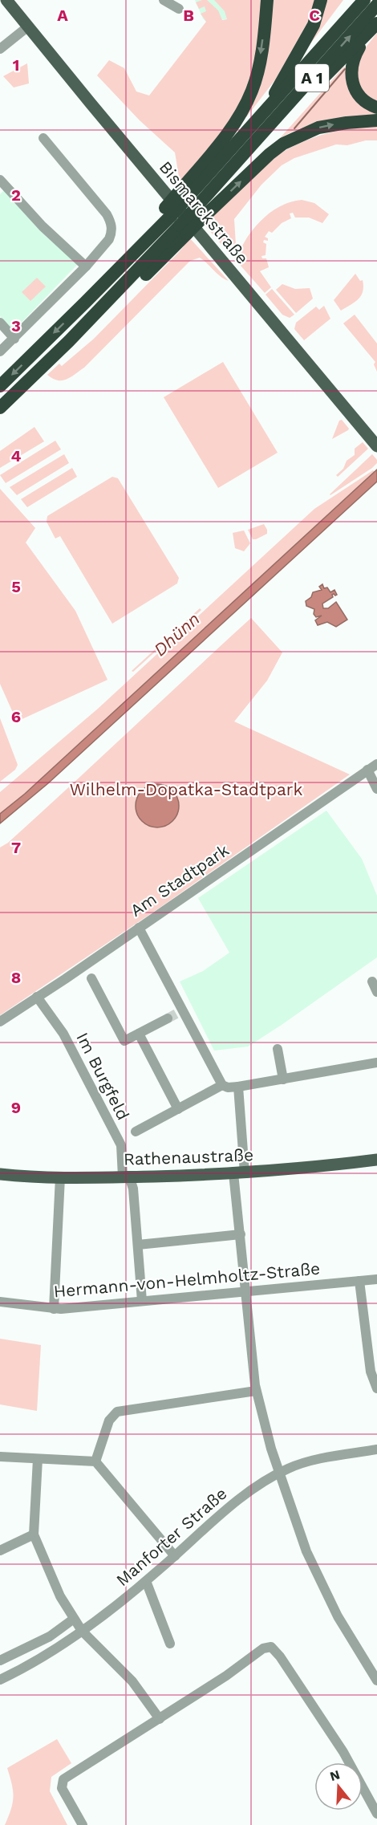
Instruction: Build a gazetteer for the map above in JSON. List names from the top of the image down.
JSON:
{
  "streets": {
    "highway": ["A 1"],
    "main road": ["Bismarckstraße", "Rathenaustraße"],
    "street": [
      "Am Stadtpark",
      "Im Burgfeld",
      "Hermann-von-Helmholtz-Straße",
      "Manforter Straße"
    ]
  },
  "crossings": [
    ["Am Stadtpark", "Im Burgfeld"],
    ["Im Burgfeld", "Rathenaustraße"],
    ["Im Burgfeld", "Hermann-von-Helmholtz-Straße"]
  ],
  "water": ["Dhünn"],
  "parks": ["Wilhelm-Dopatka-Stadtpark"],
  "north": "top",
  "grid": {
    "columns": ["A", "B", "C"],
    "rows": [
      "1",
      "2",
      "3",
      "4",
      "5",
      "6",
      "7",
      "8",
      "9"
    ]
  }
}
